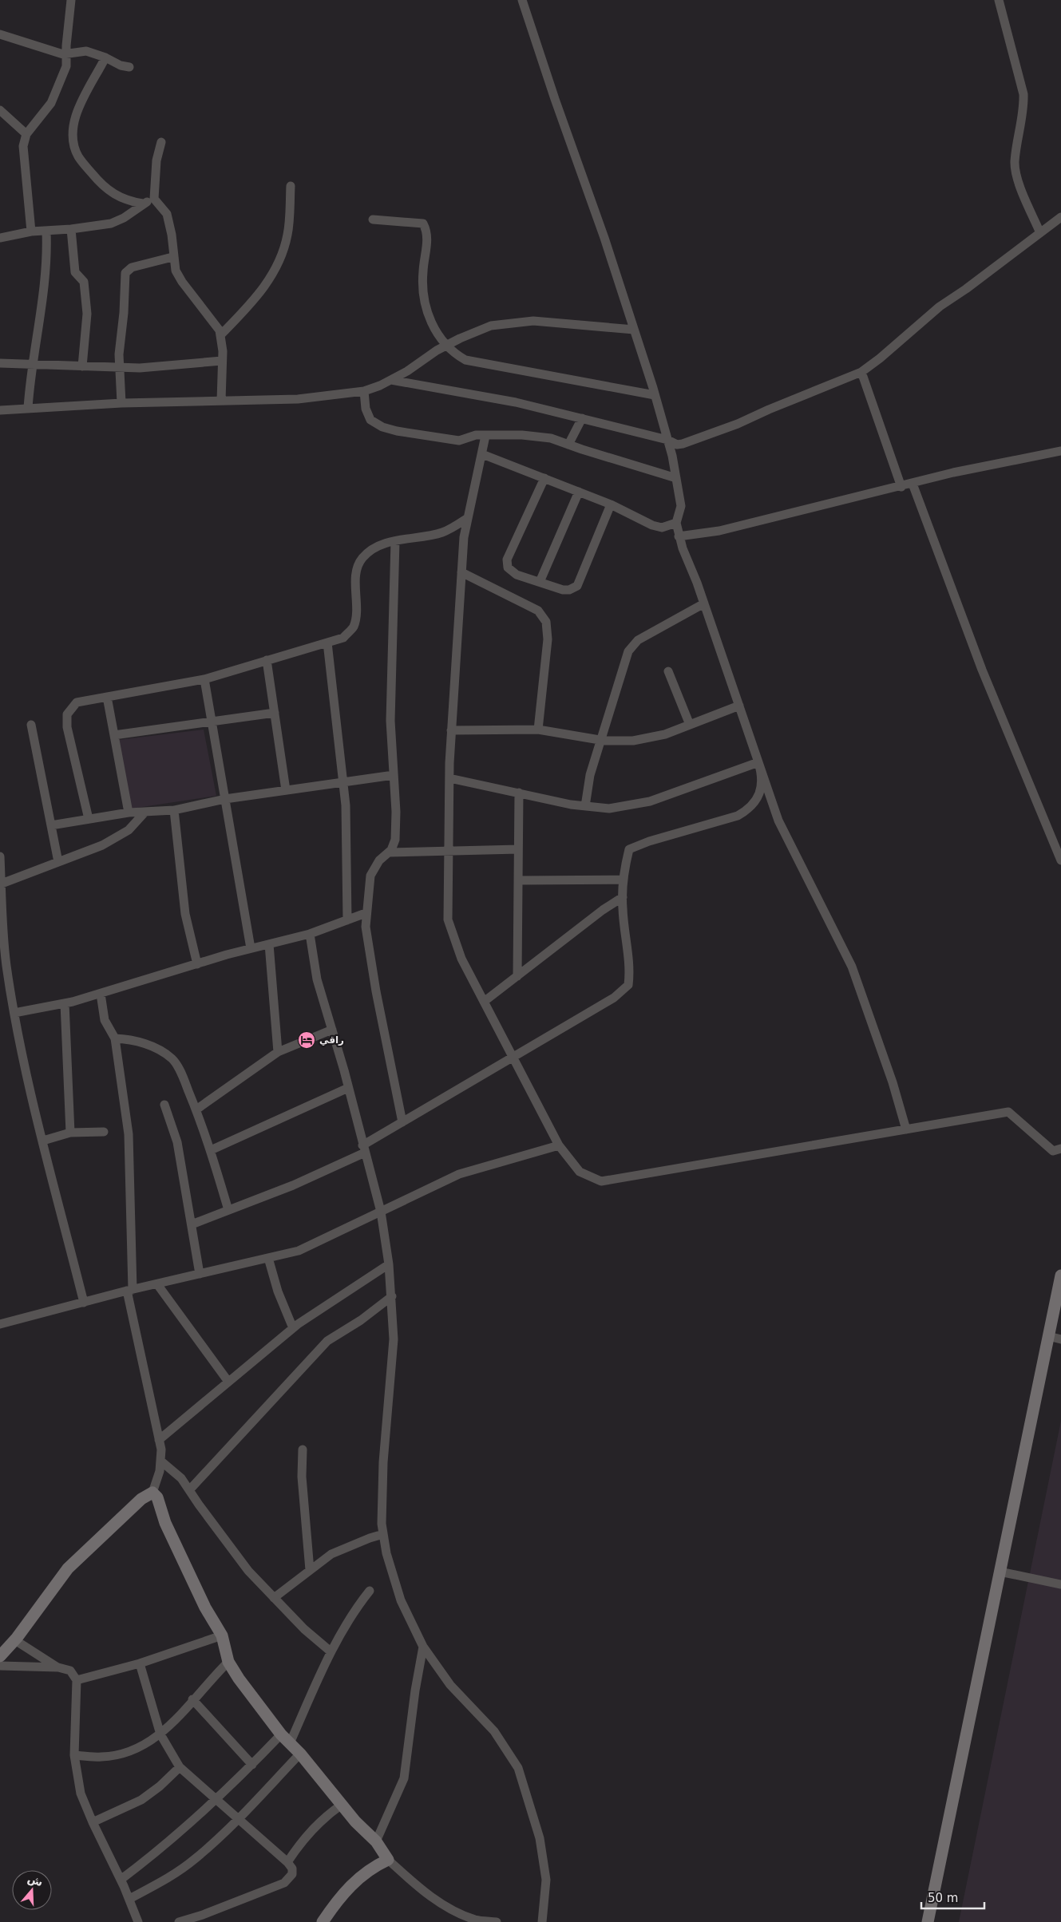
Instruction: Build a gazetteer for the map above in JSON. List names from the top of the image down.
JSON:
{
  "places": {
    "hotel": ["راقي"]
  },
  "scale_bar": "50 m",
  "north": "top"
}
